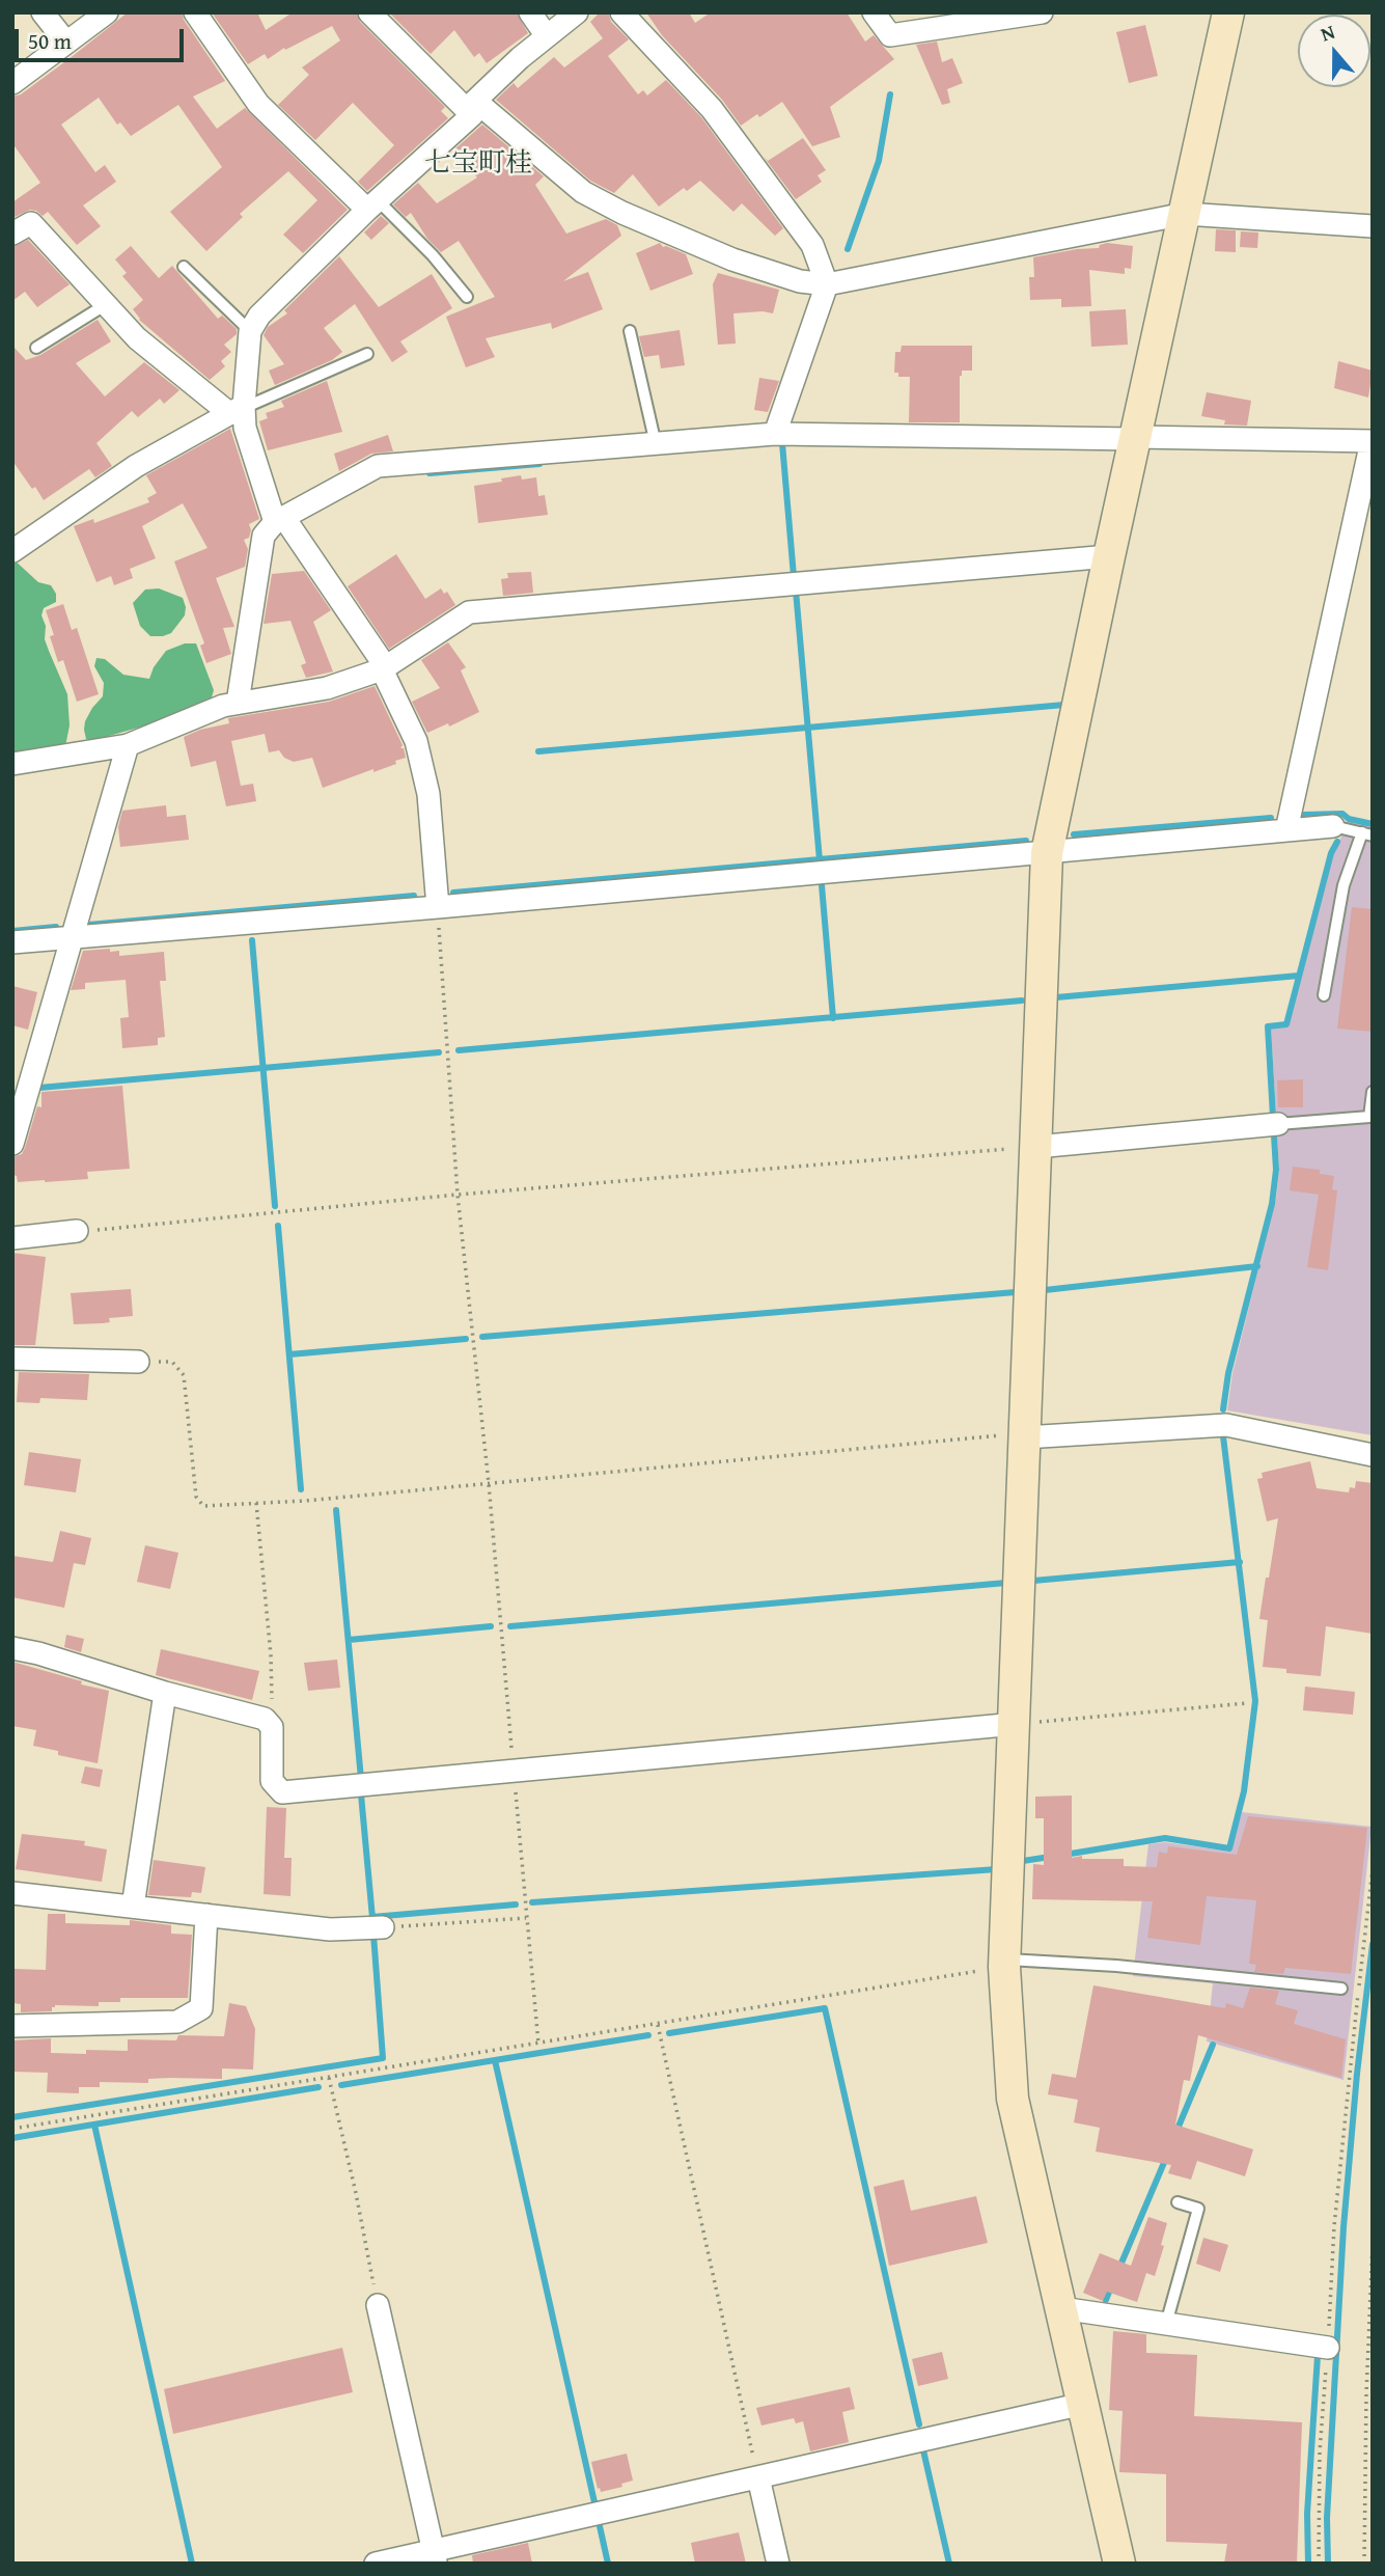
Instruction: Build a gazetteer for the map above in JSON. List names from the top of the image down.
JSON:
{
  "districts": ["七宝町桂"],
  "scale_bar": "50 m",
  "north": "top"
}
